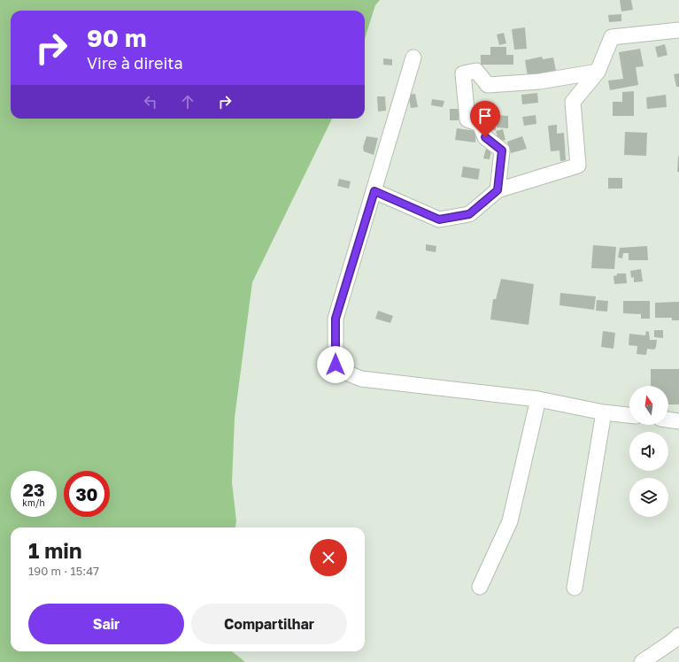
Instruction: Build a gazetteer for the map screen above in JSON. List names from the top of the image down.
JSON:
{
  "north": "top",
  "page": {
    "turn": ["90 m", "Vire à direita"],
    "speed": "23 km/h",
    "limit": "30",
    "heading": ["1 min", "190 m · 15:47"],
    "buttons": ["Sair", "Compartilhar"]
  }
}
